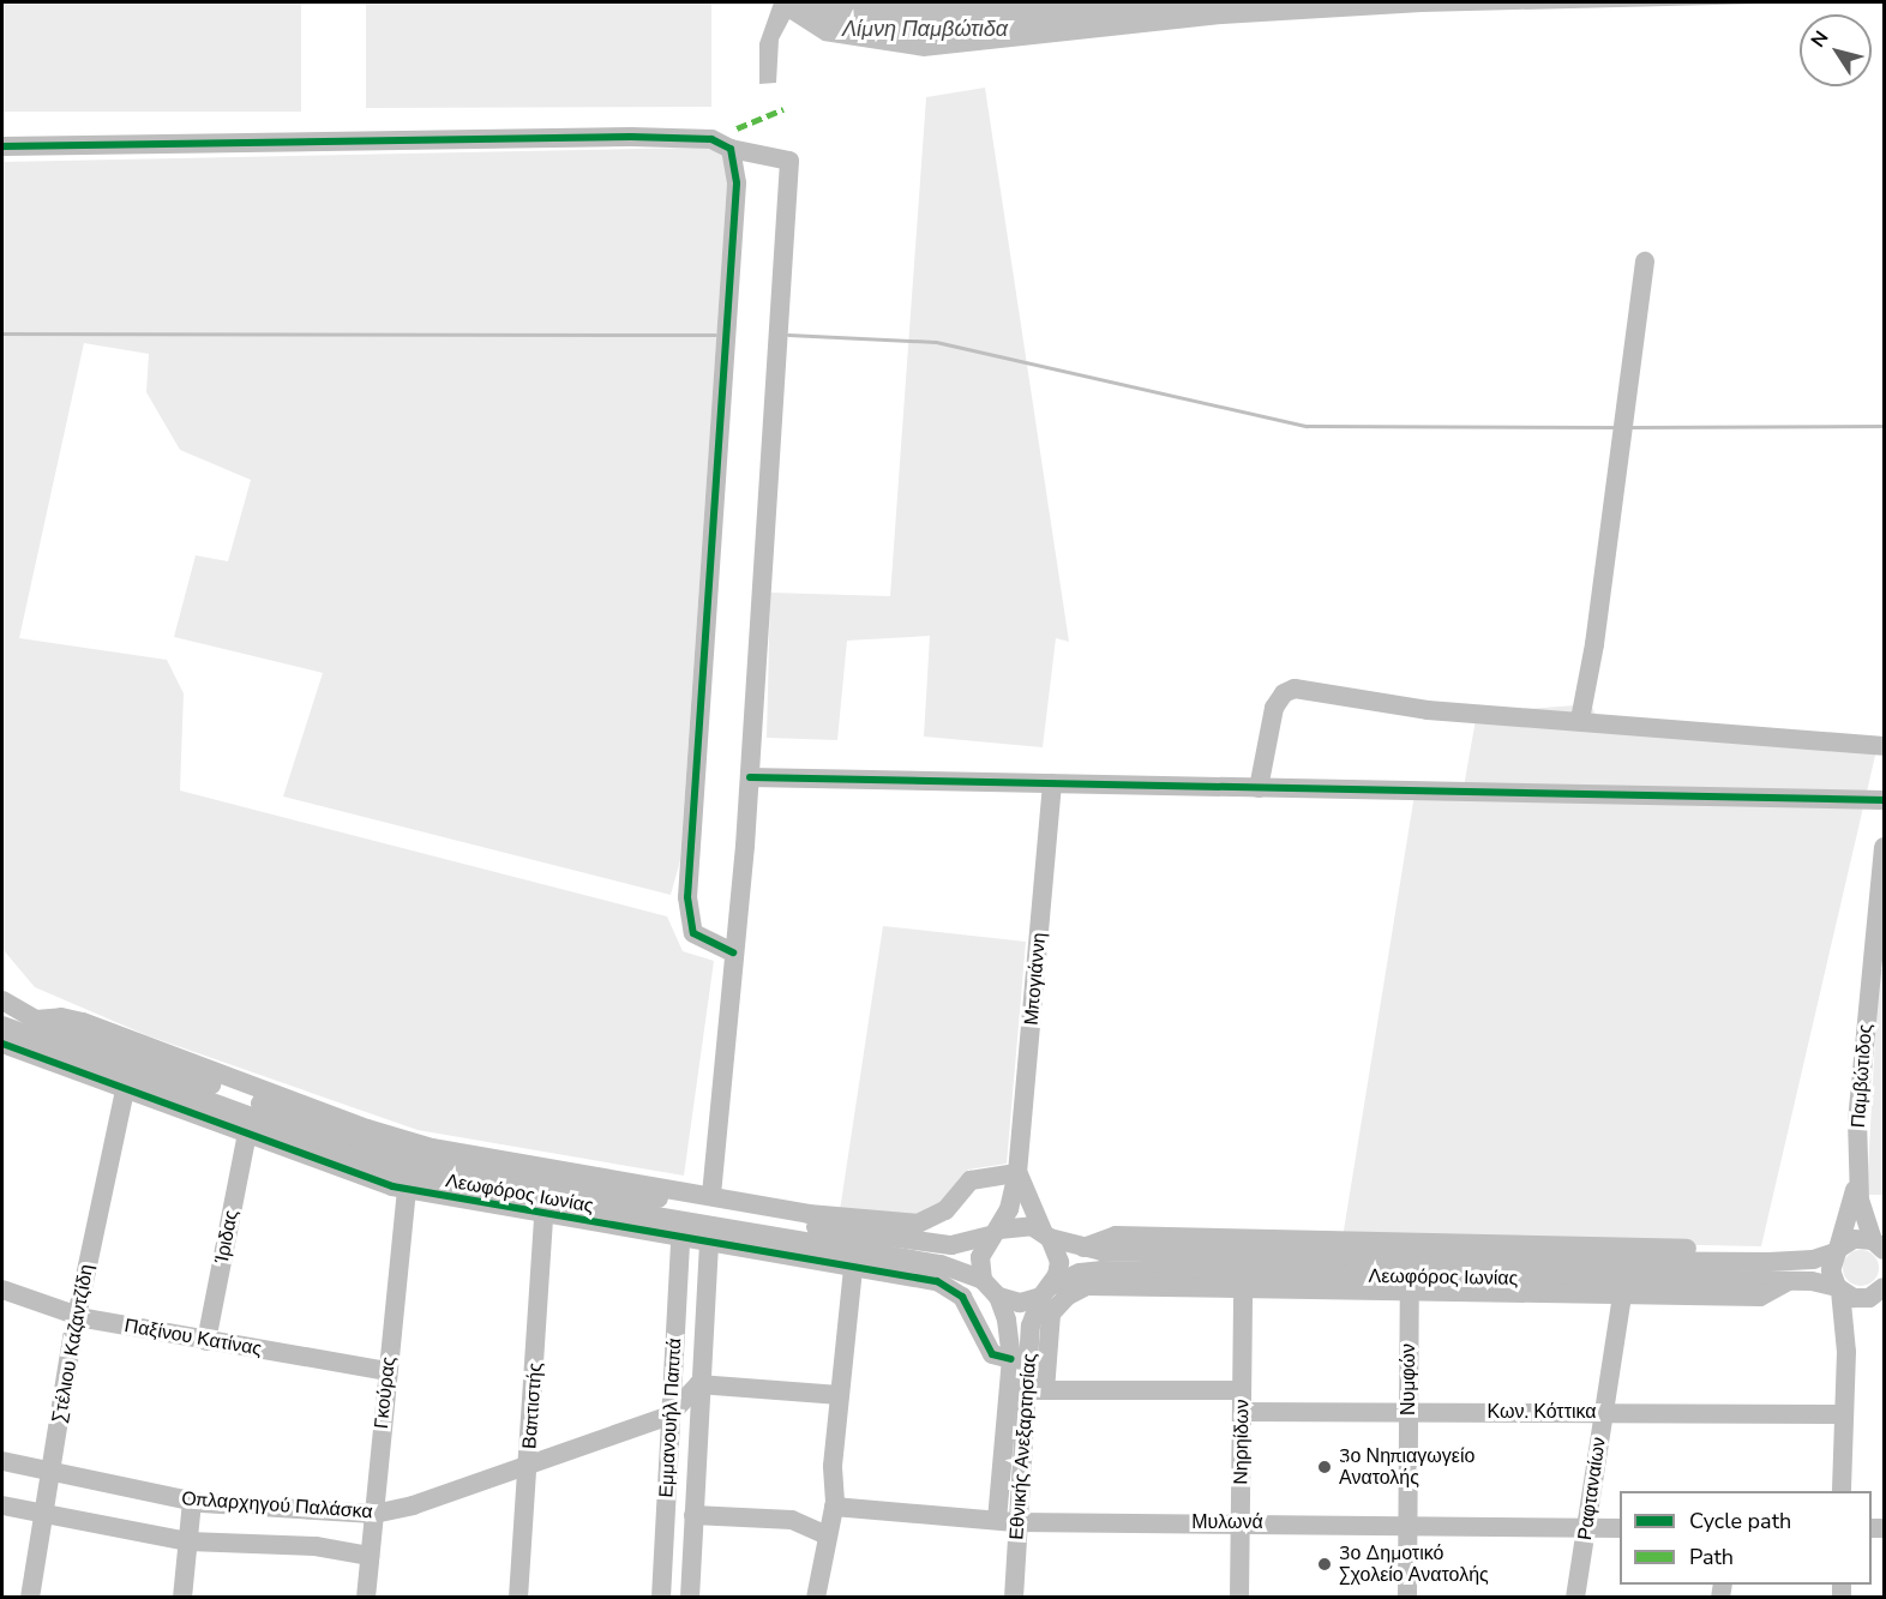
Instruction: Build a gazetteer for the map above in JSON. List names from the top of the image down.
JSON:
{
  "streets": {
    "street": [
      "Μπογιάννη",
      "Παμβώτιδος",
      "Λεωφόρος Ιωνίας",
      "Ίριδας",
      "Παξίνου Κατίνας",
      "Στέλιου Καζαντζίδη",
      "Νυμφών",
      "Γκούρας",
      "Βαπτιστής",
      "Κων. Κόττικα",
      "Εμμανουήλ Παππά",
      "Νηρηίδων",
      "Εθνικής Ανεξαρτησίας",
      "Ραφταναίων",
      "Οπλαρχηγού Παλάσκα",
      "Μυλωνά"
    ]
  },
  "crossings": [
    ["Μπογιάννη", "Λεωφόρος Ιωνίας"],
    ["Μπογιάννη", "Εθνικής Ανεξαρτησίας"],
    ["Παμβώτιδος", "Λεωφόρος Ιωνίας"],
    ["Λεωφόρος Ιωνίας", "Ίριδας"],
    ["Λεωφόρος Ιωνίας", "Στέλιου Καζαντζίδη"],
    ["Λεωφόρος Ιωνίας", "Γκούρας"],
    ["Λεωφόρος Ιωνίας", "Βαπτιστής"],
    ["Λεωφόρος Ιωνίας", "Εμμανουήλ Παππά"],
    ["Λεωφόρος Ιωνίας", "Εθνικής Ανεξαρτησίας"],
    ["Ίριδας", "Παξίνου Κατίνας"],
    ["Παξίνου Κατίνας", "Στέλιου Καζαντζίδη"],
    ["Παξίνου Κατίνας", "Γκούρας"],
    ["Στέλιου Καζαντζίδη", "Οπλαρχηγού Παλάσκα"],
    ["Νυμφών", "Κων. Κόττικα"],
    ["Νυμφών", "Μυλωνά"],
    ["Γκούρας", "Οπλαρχηγού Παλάσκα"],
    ["Βαπτιστής", "Οπλαρχηγού Παλάσκα"],
    ["Κων. Κόττικα", "Νηρηίδων"],
    ["Κων. Κόττικα", "Ραφταναίων"],
    ["Εμμανουήλ Παππά", "Οπλαρχηγού Παλάσκα"],
    ["Νηρηίδων", "Μυλωνά"],
    ["Εθνικής Ανεξαρτησίας", "Μυλωνά"],
    ["Ραφταναίων", "Μυλωνά"]
  ],
  "water": ["Λίμνη Παμβώτιδα"],
  "places": ["3ο Νηπιαγωγείο Ανατολής", "3ο Δημοτικό Σχολείο Ανατολής"],
  "legend": ["Cycle path", "Path"],
  "north": "top left"
}
